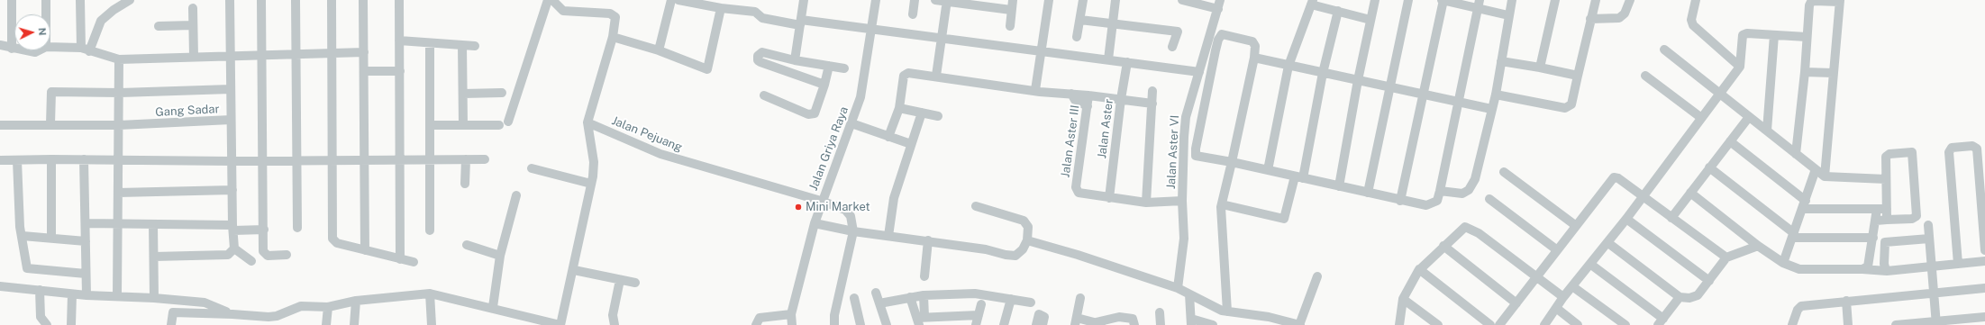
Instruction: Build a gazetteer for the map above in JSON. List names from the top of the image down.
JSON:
{
  "streets": {
    "street": [
      "Gang Sadar",
      "Jalan Aster",
      "Jalan Pejuang",
      "Jalan Aster III",
      "Jalan Griya Raya",
      "Jalan Aster VI"
    ]
  },
  "crossings": [
    ["Jalan Aster", "Jalan Aster III"],
    ["Jalan Pejuang", "Jalan Griya Raya"]
  ],
  "places": ["Mini Market"],
  "north": "right"
}
